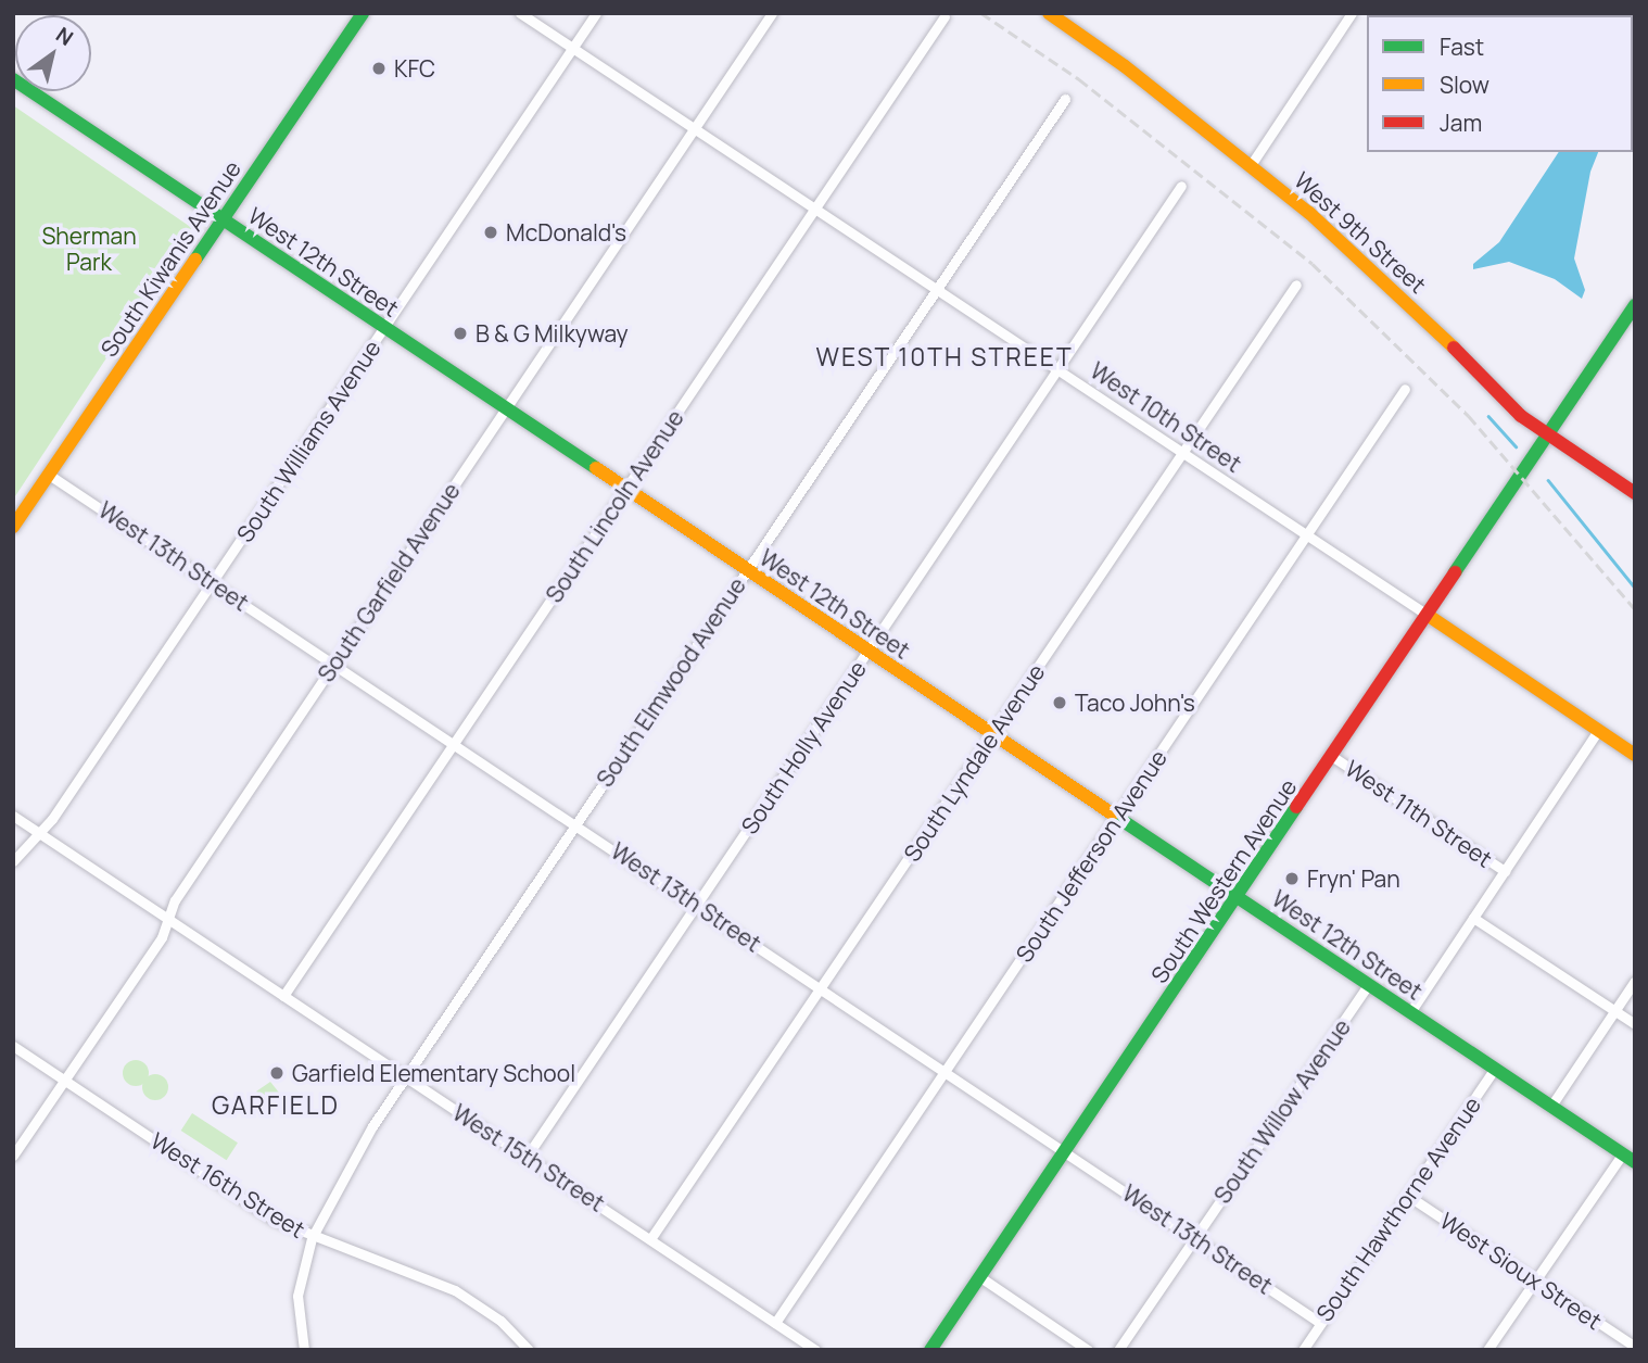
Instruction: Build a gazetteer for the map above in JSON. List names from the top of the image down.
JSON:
{
  "streets": {
    "main road": [
      "West 9th Street",
      "South Kiwanis Avenue",
      "West 12th Street",
      "West 10th Street",
      "South Western Avenue"
    ],
    "street": [
      "South Williams Avenue",
      "South Lincoln Avenue",
      "West 13th Street",
      "South Garfield Avenue",
      "South Elmwood Avenue",
      "South Holly Avenue",
      "South Lyndale Avenue",
      "West 11th Street",
      "South Jefferson Avenue",
      "South Willow Avenue",
      "West 15th Street",
      "West 16th Street",
      "South Hawthorne Avenue",
      "West Sioux Street"
    ]
  },
  "crossings": [
    ["West 9th Street", "South Western Avenue"],
    ["South Kiwanis Avenue", "West 12th Street"],
    ["South Kiwanis Avenue", "West 13th Street"],
    ["West 12th Street", "South Williams Avenue"],
    ["West 12th Street", "South Lincoln Avenue"],
    ["West 12th Street", "South Garfield Avenue"],
    ["West 12th Street", "South Elmwood Avenue"],
    ["West 12th Street", "South Holly Avenue"],
    ["West 12th Street", "South Lyndale Avenue"],
    ["West 12th Street", "South Jefferson Avenue"],
    ["West 12th Street", "South Western Avenue"],
    ["West 12th Street", "South Willow Avenue"],
    ["West 12th Street", "South Hawthorne Avenue"],
    ["West 10th Street", "South Williams Avenue"],
    ["West 10th Street", "South Lincoln Avenue"],
    ["West 10th Street", "South Garfield Avenue"],
    ["West 10th Street", "South Elmwood Avenue"],
    ["West 10th Street", "South Holly Avenue"],
    ["West 10th Street", "South Lyndale Avenue"],
    ["West 10th Street", "South Jefferson Avenue"],
    ["West 10th Street", "South Western Avenue"],
    ["South Williams Avenue", "West 13th Street"],
    ["South Williams Avenue", "West 15th Street"],
    ["South Lincoln Avenue", "West 13th Street"],
    ["South Lincoln Avenue", "West 15th Street"],
    ["West 13th Street", "South Garfield Avenue"],
    ["West 13th Street", "South Elmwood Avenue"],
    ["West 13th Street", "South Holly Avenue"],
    ["West 13th Street", "South Lyndale Avenue"],
    ["West 13th Street", "South Jefferson Avenue"],
    ["West 13th Street", "South Western Avenue"],
    ["West 13th Street", "South Willow Avenue"],
    ["West 13th Street", "South Hawthorne Avenue"],
    ["South Garfield Avenue", "West 15th Street"],
    ["South Garfield Avenue", "West 16th Street"],
    ["South Elmwood Avenue", "West 15th Street"],
    ["South Elmwood Avenue", "West 16th Street"],
    ["South Holly Avenue", "West 15th Street"],
    ["South Lyndale Avenue", "West 15th Street"],
    ["West 11th Street", "South Western Avenue"],
    ["South Jefferson Avenue", "West 15th Street"],
    ["South Hawthorne Avenue", "West Sioux Street"]
  ],
  "districts": ["WEST 10TH STREET", "GARFIELD"],
  "parks": ["Sherman Park"],
  "places": [
    "KFC",
    "McDonald's",
    "B & G Milkyway",
    "Taco John's",
    "Fryn' Pan",
    "Garfield Elementary School"
  ],
  "legend": ["Fast", "Slow", "Jam"],
  "north": "top right"
}
